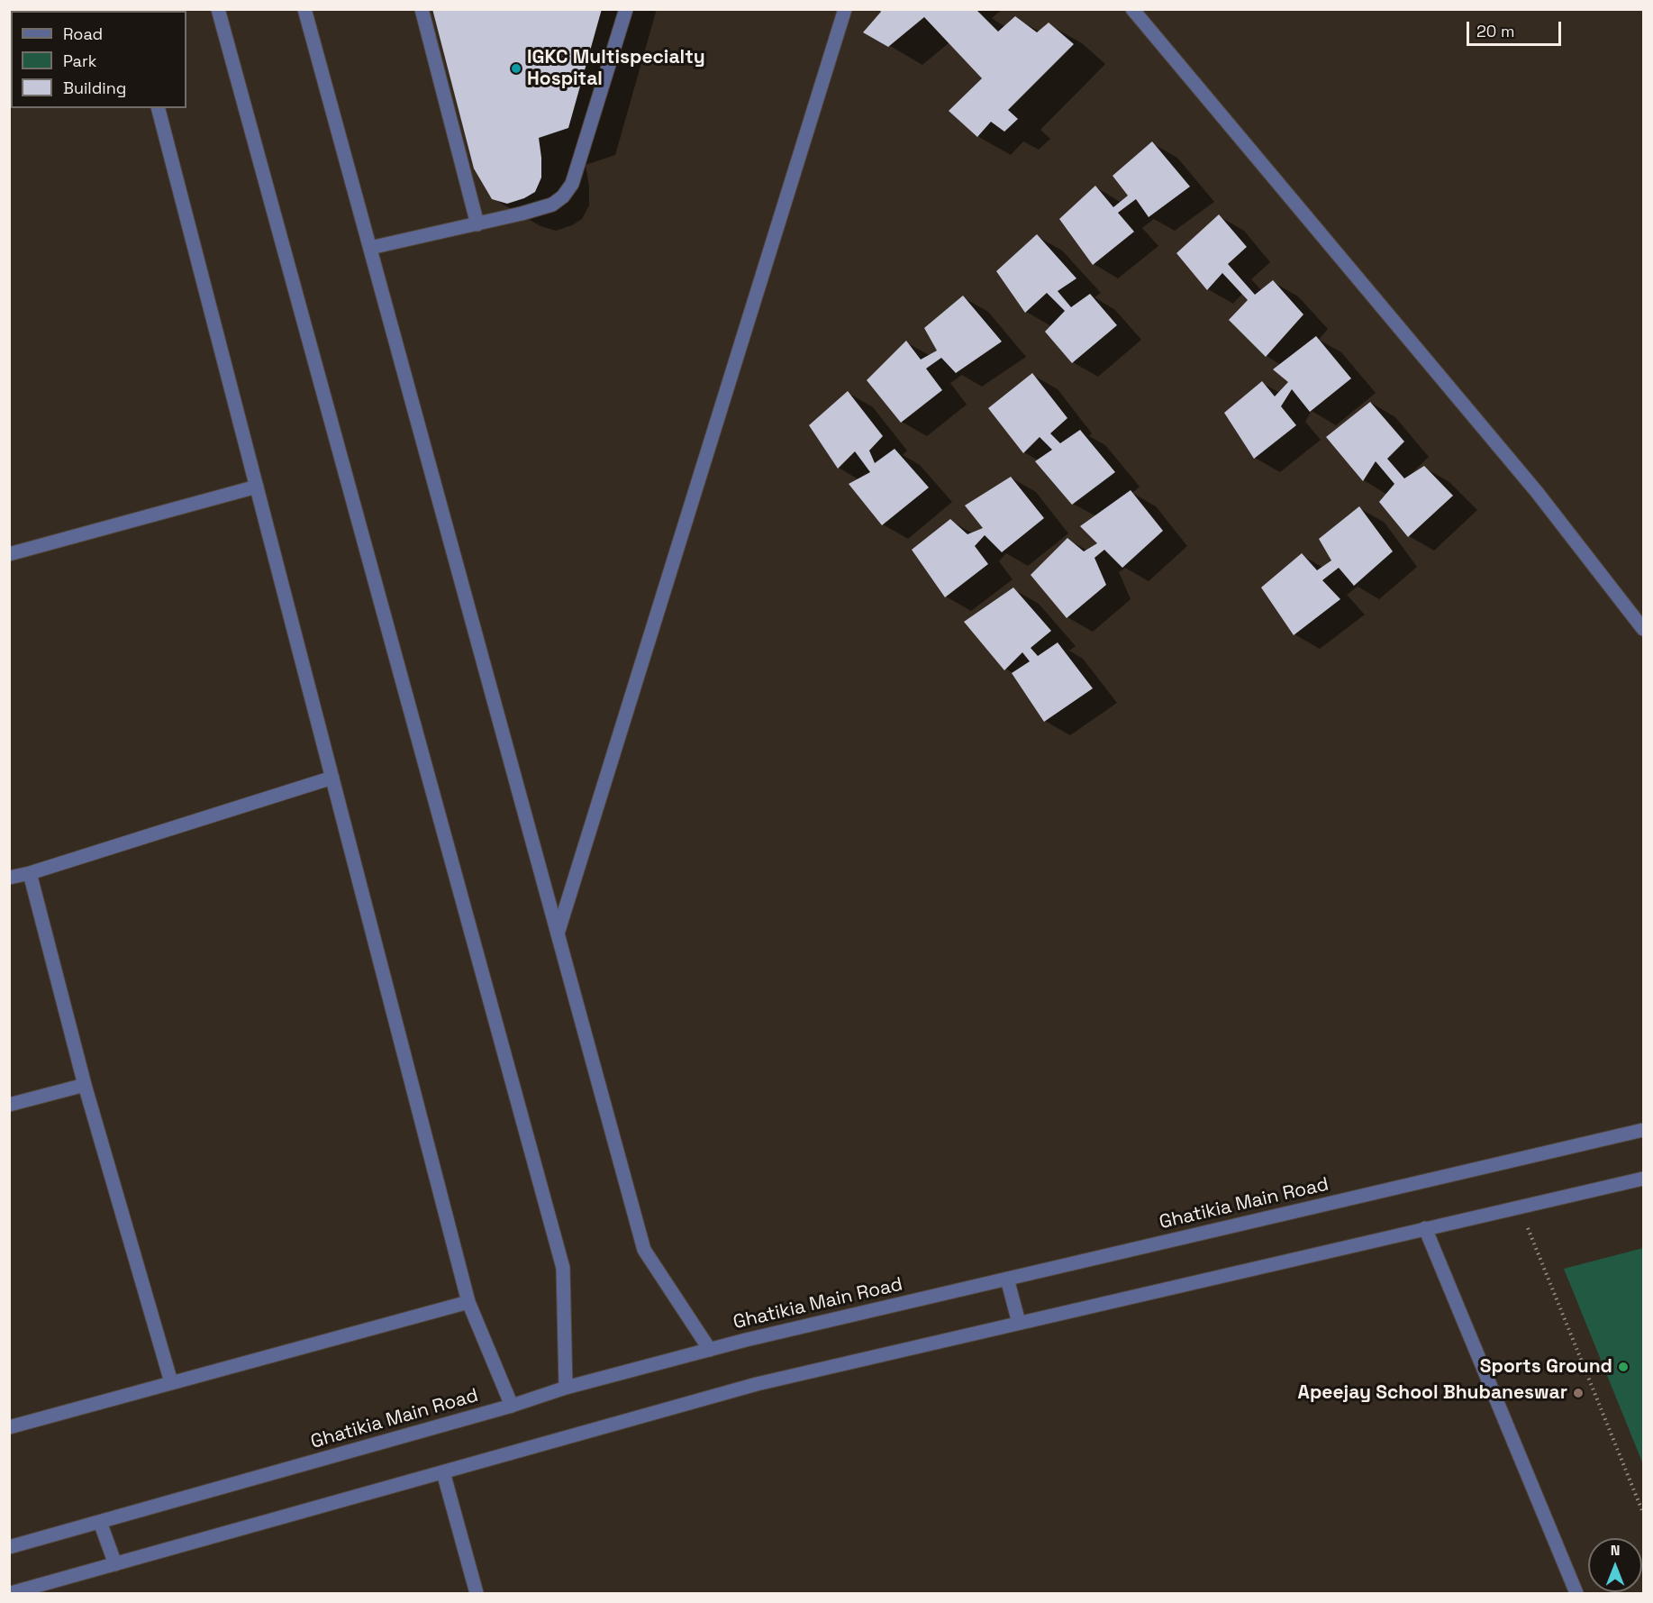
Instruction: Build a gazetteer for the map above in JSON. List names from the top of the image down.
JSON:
{
  "streets": {
    "street": ["Ghatikia Main Road"]
  },
  "places": ["IGKC Multispecialty Hospital", "Sports Ground", "Apeejay School Bhubaneswar"],
  "legend": ["Road", "Park", "Building"],
  "scale_bar": "20 m",
  "north": "top"
}
